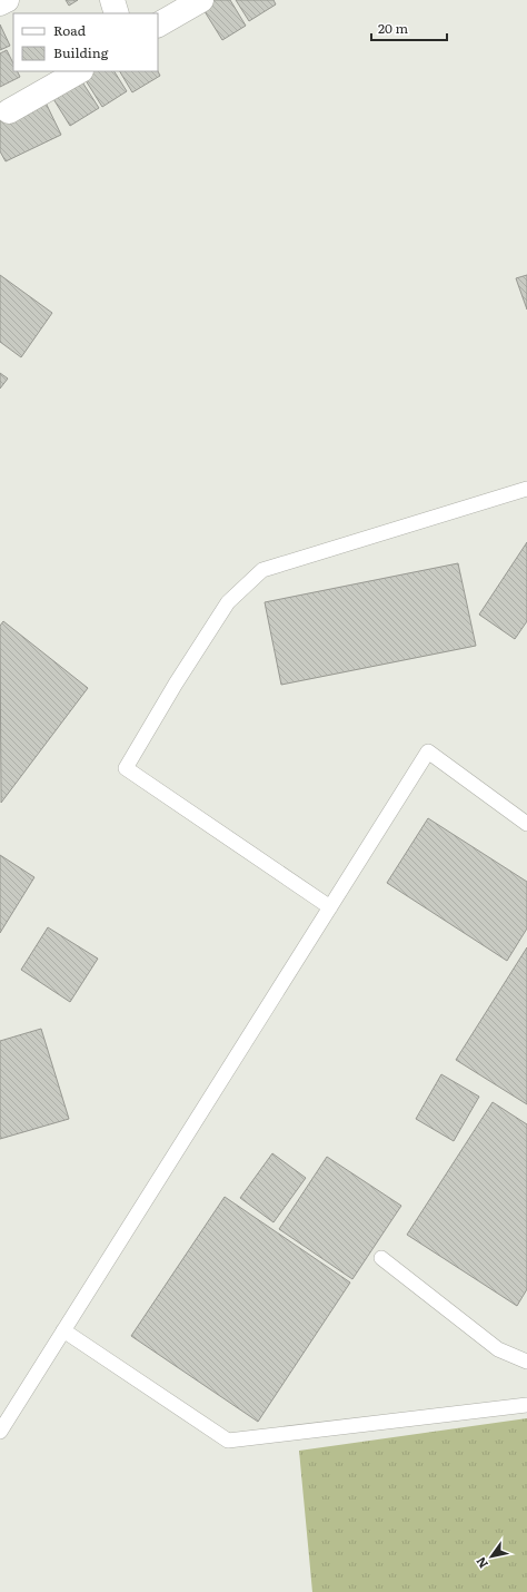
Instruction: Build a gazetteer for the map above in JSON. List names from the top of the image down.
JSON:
{
  "legend": ["Road", "Building"],
  "scale_bar": "20 m",
  "north": "bottom left"
}
